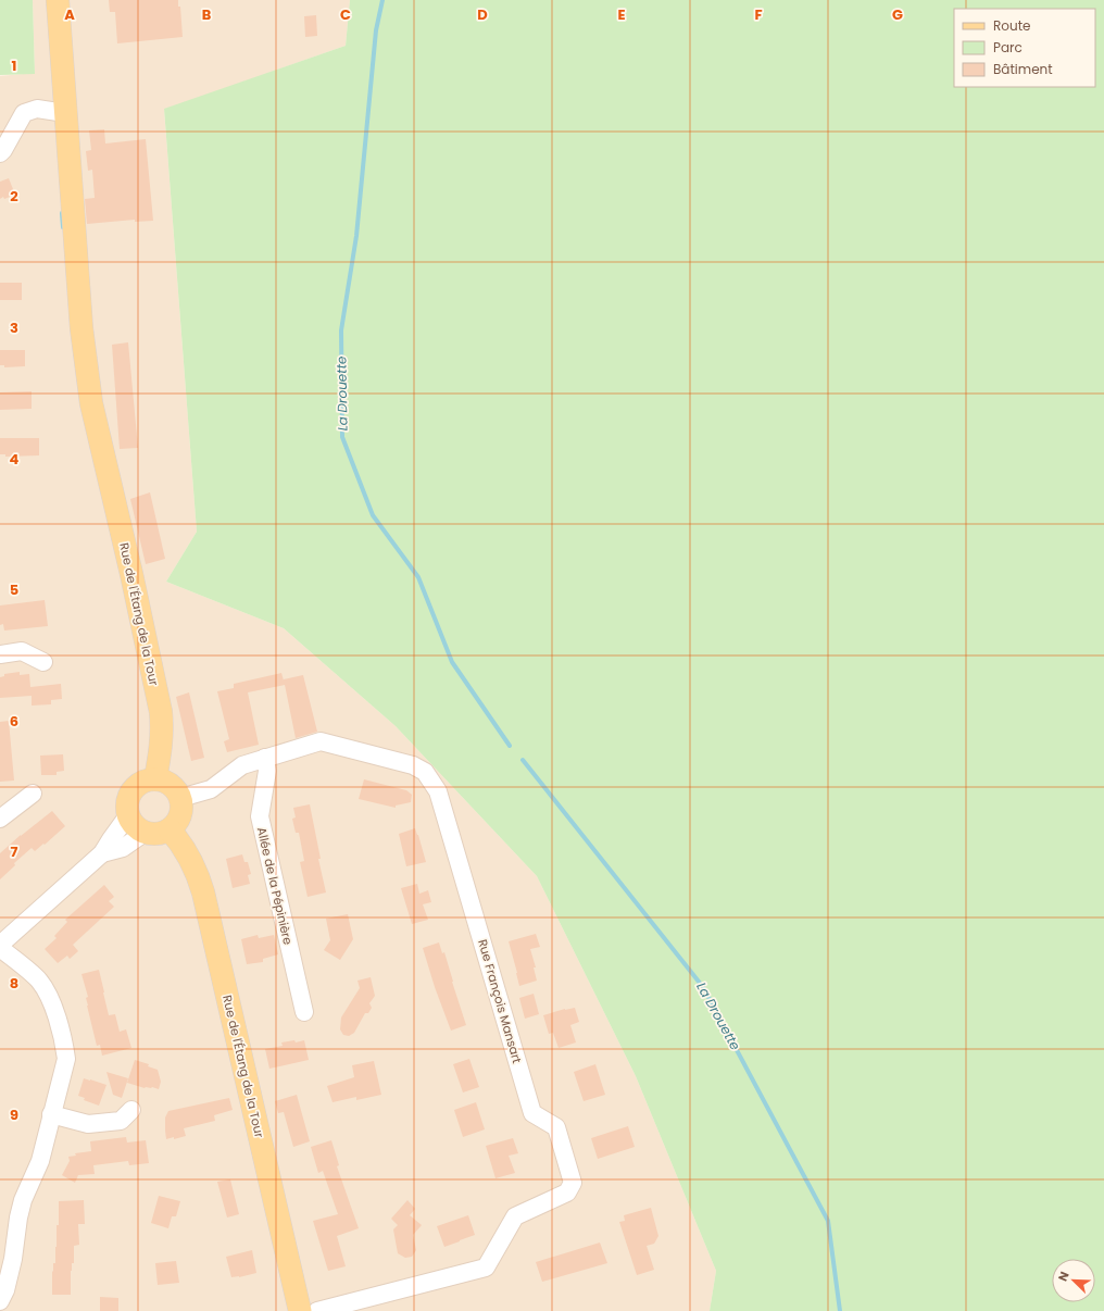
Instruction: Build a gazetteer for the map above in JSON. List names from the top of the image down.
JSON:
{
  "streets": {
    "main road": ["Rue de l'Étang de la Tour"],
    "street": ["Allée de la Pépinière", "Rue François Mansart"]
  },
  "crossings": [
    ["Rue de l'Étang de la Tour", "Rue François Mansart"],
    ["Allée de la Pépinière", "Rue François Mansart"]
  ],
  "water": ["La Drouette"],
  "legend": ["Route", "Parc", "Bâtiment"],
  "north": "top left",
  "grid": {
    "columns": [
      "A",
      "B",
      "C",
      "D",
      "E",
      "F",
      "G"
    ],
    "rows": [
      "1",
      "2",
      "3",
      "4",
      "5",
      "6",
      "7",
      "8",
      "9"
    ]
  }
}
